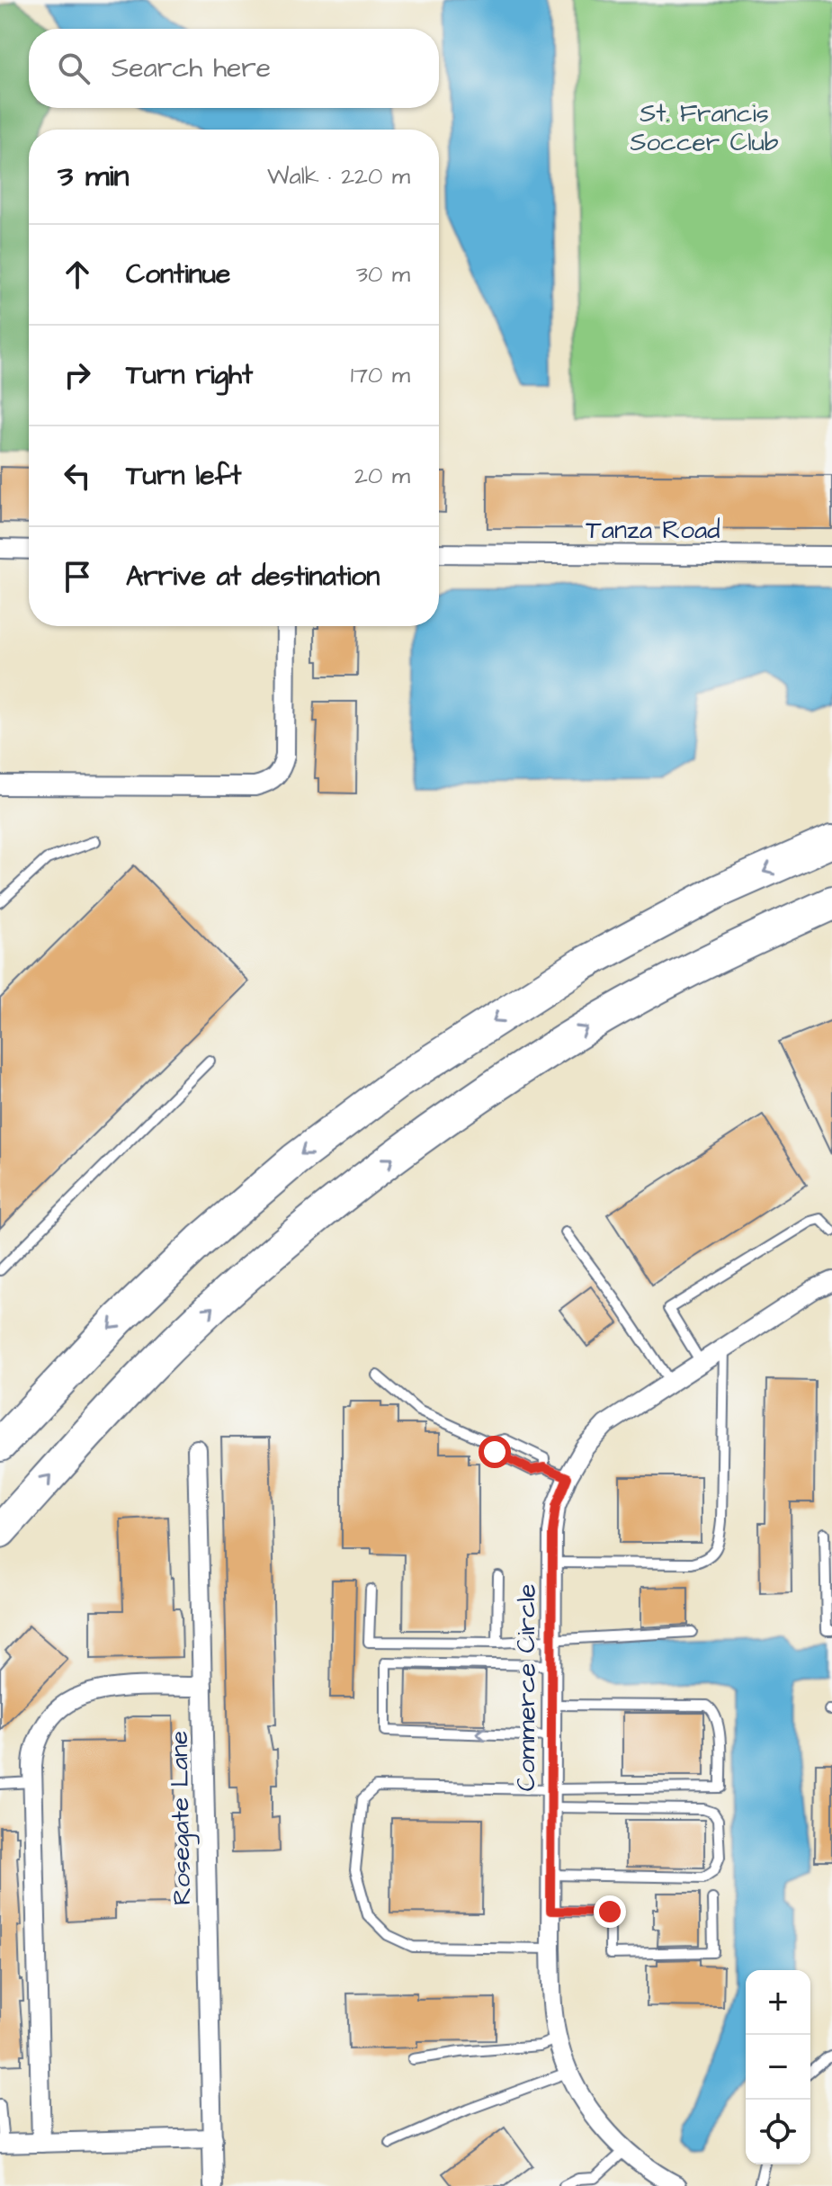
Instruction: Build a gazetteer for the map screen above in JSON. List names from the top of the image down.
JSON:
{
  "streets": {
    "street": ["Tanza Road", "Commerce Circle", "Rosegate Lane"]
  },
  "parks": ["St. Francis Soccer Club"],
  "page": {
    "search": "Search here",
    "heading": ["3 min", "Walk · 220 m"],
    "list": [
      ["Continue", "30 m"],
      ["Turn right", "170 m"],
      ["Turn left", "20 m"],
      "Arrive at destination"
    ],
    "map_buttons": ["+", "−"]
  }
}
